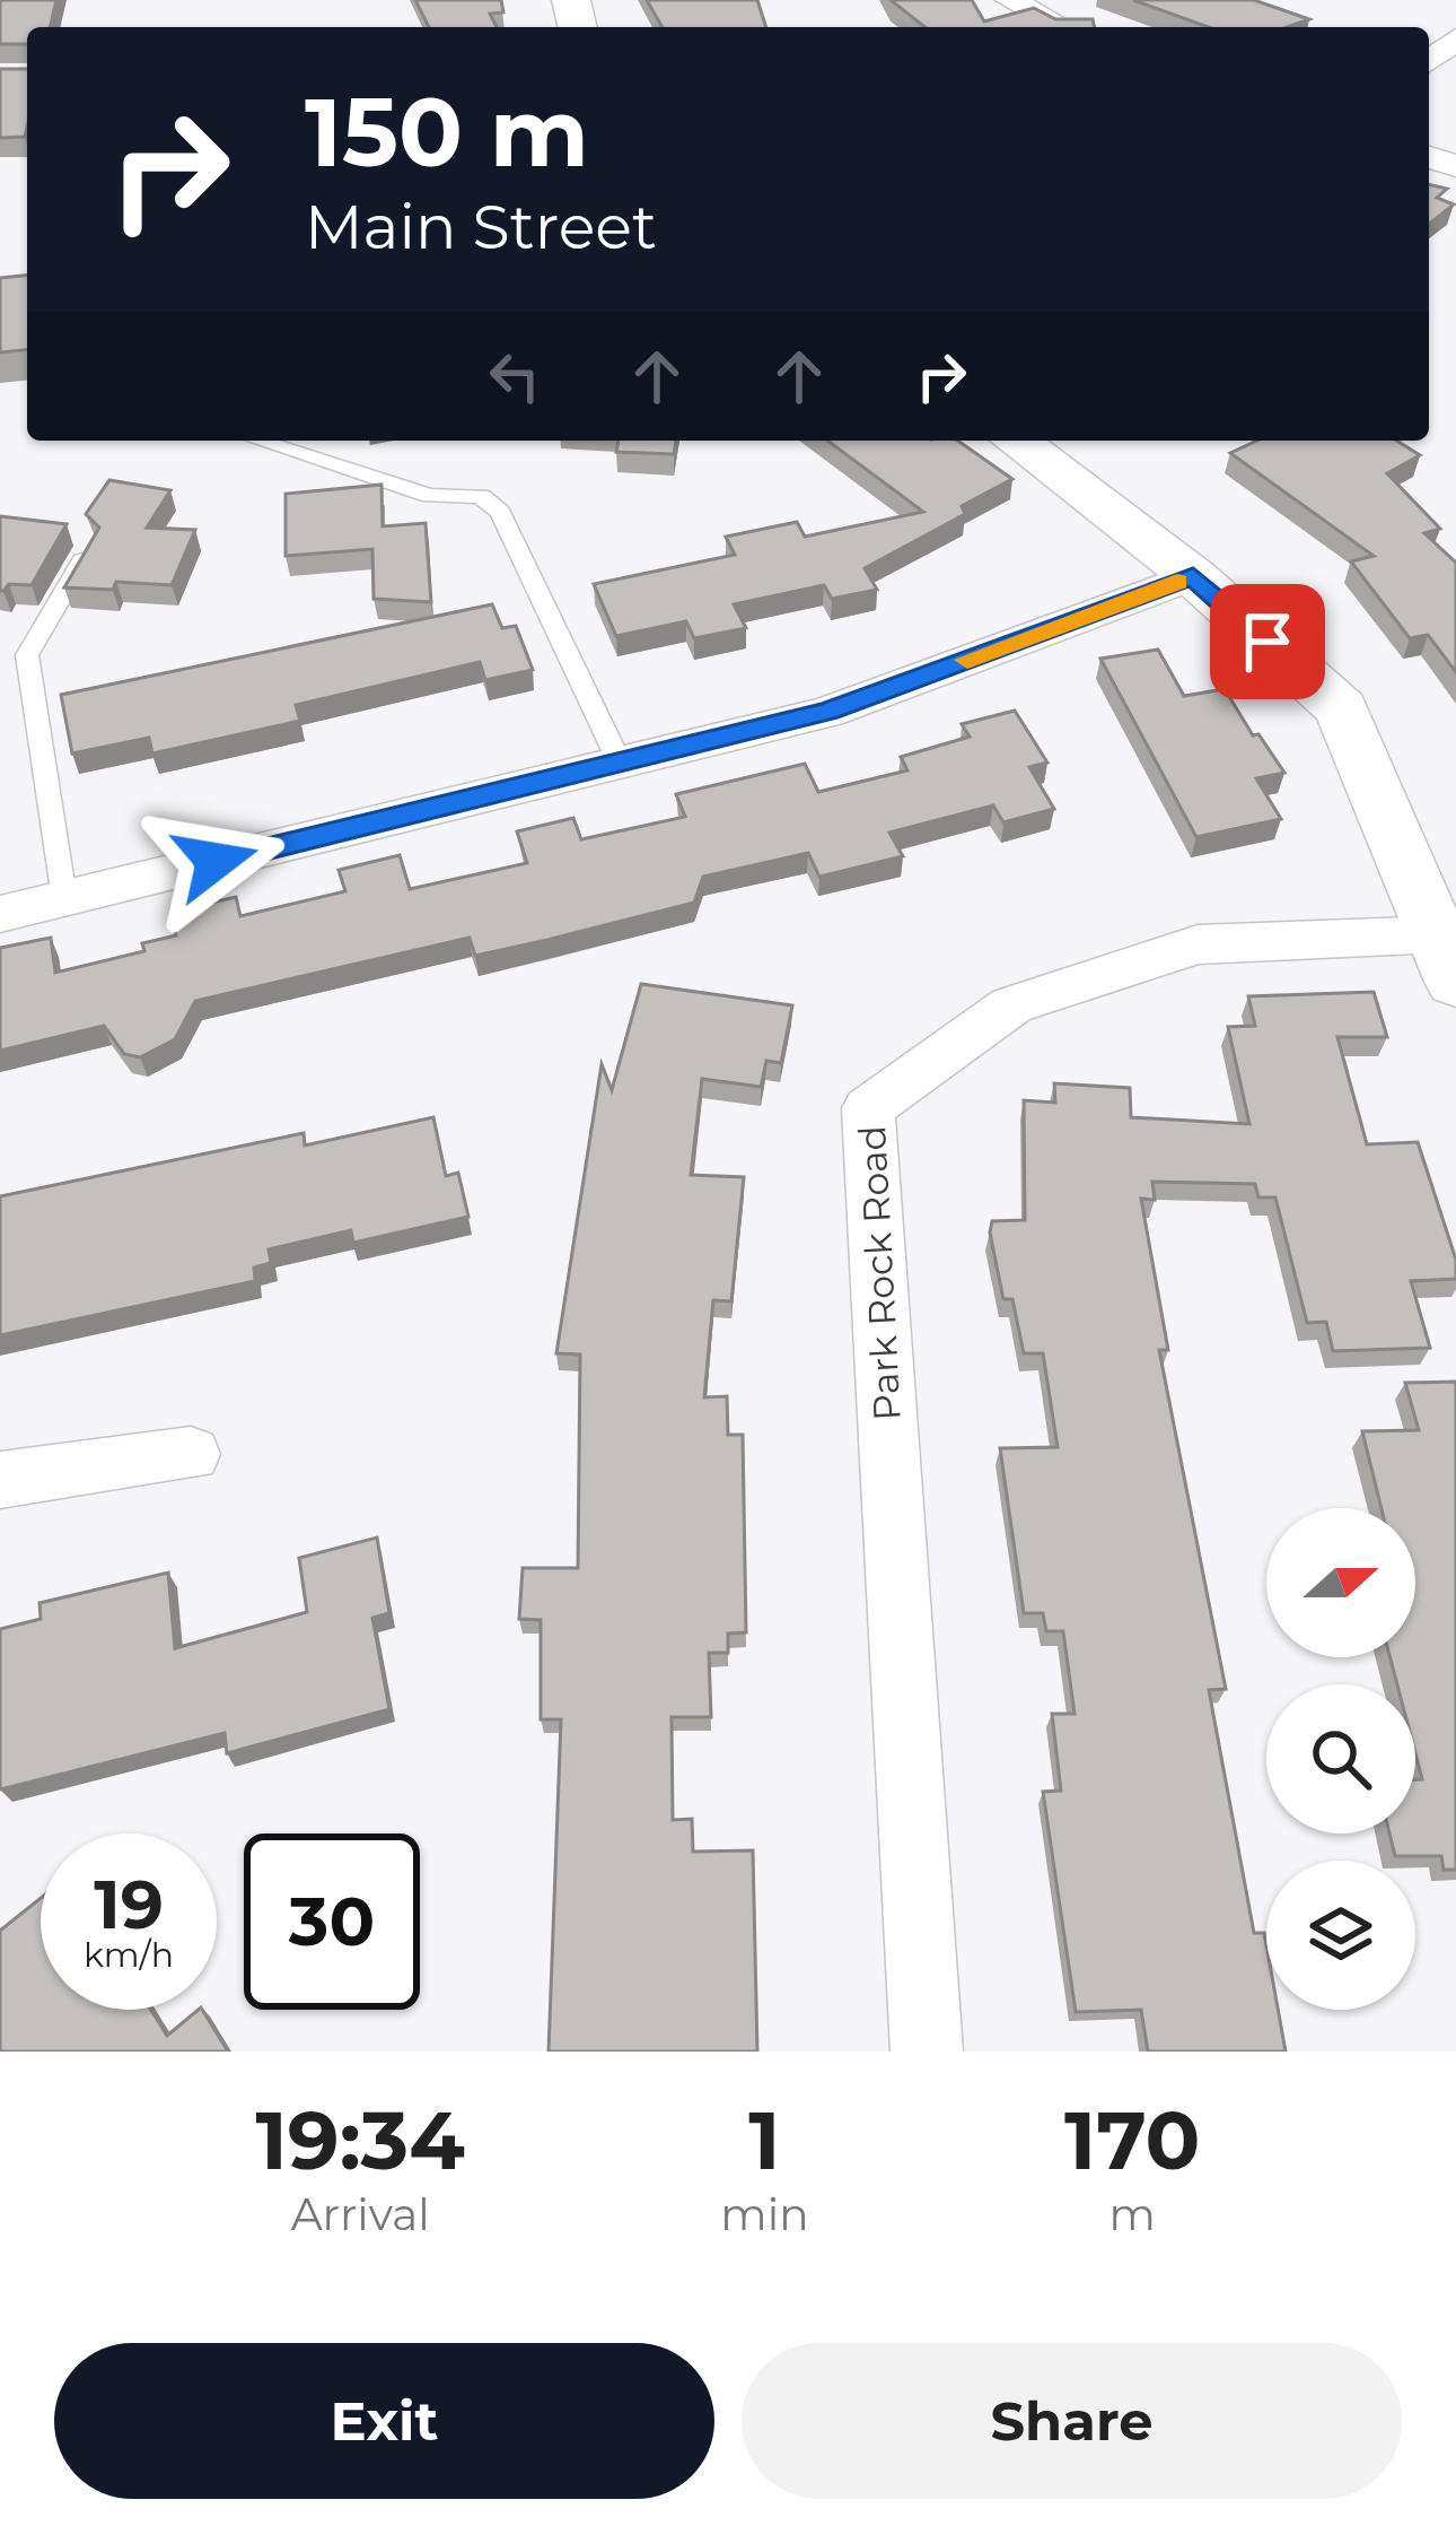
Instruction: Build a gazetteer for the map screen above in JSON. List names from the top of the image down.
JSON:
{
  "streets": {
    "street": ["Park Rock Road"]
  },
  "north": "right",
  "page": {
    "turn": ["150 m", "Main Street"],
    "speed": "19 km/h",
    "limit": "30",
    "eta": [
      "19:34",
      "Arrival",
      "1",
      "min",
      "170",
      "m"
    ],
    "buttons": ["Exit", "Share"]
  }
}
